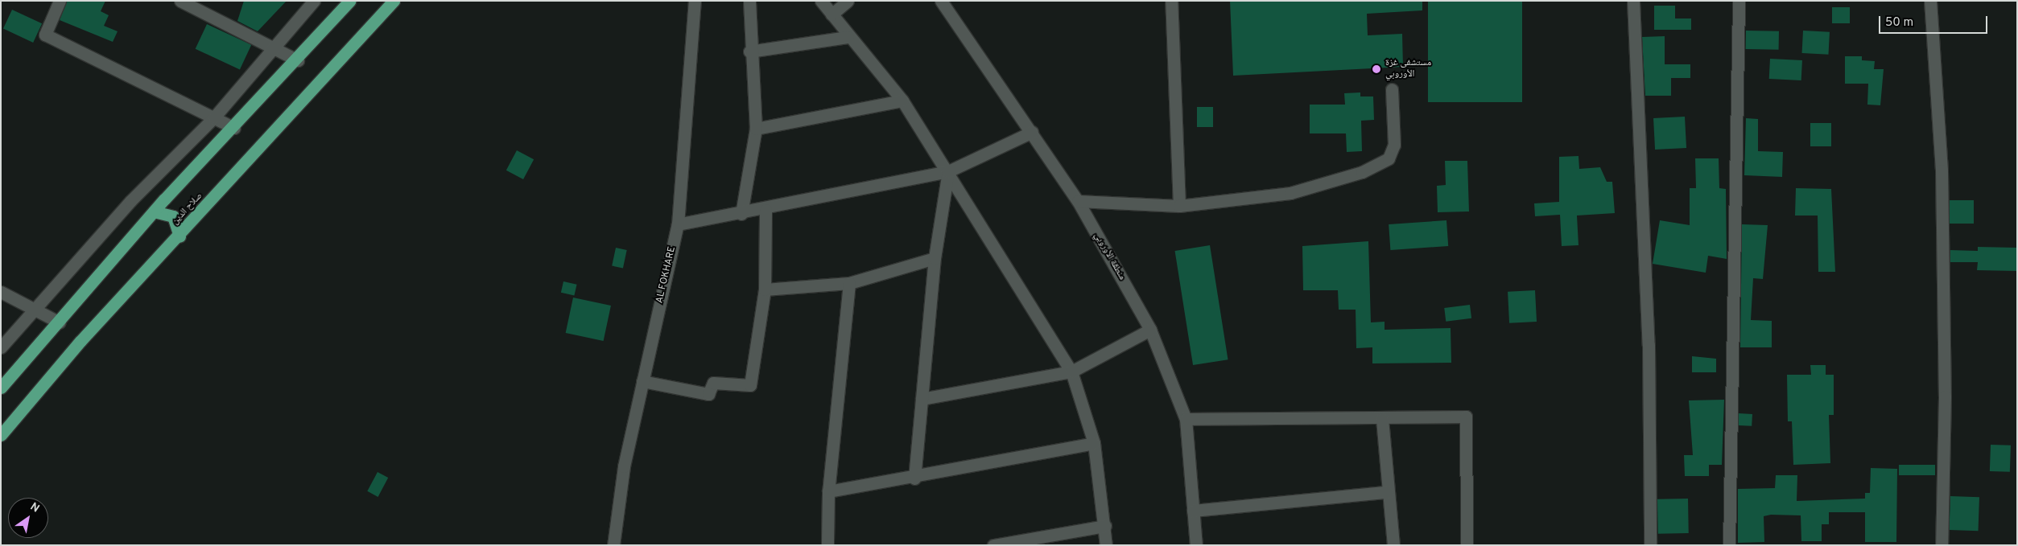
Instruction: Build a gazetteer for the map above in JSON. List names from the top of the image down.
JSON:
{
  "streets": {
    "highway": ["صلاح الدين"],
    "street": ["منطقة الأوروبي", "AL FOKHARE"]
  },
  "places": ["مستشفى غزة الأوروبي"],
  "scale_bar": "50 m",
  "north": "top right"
}
